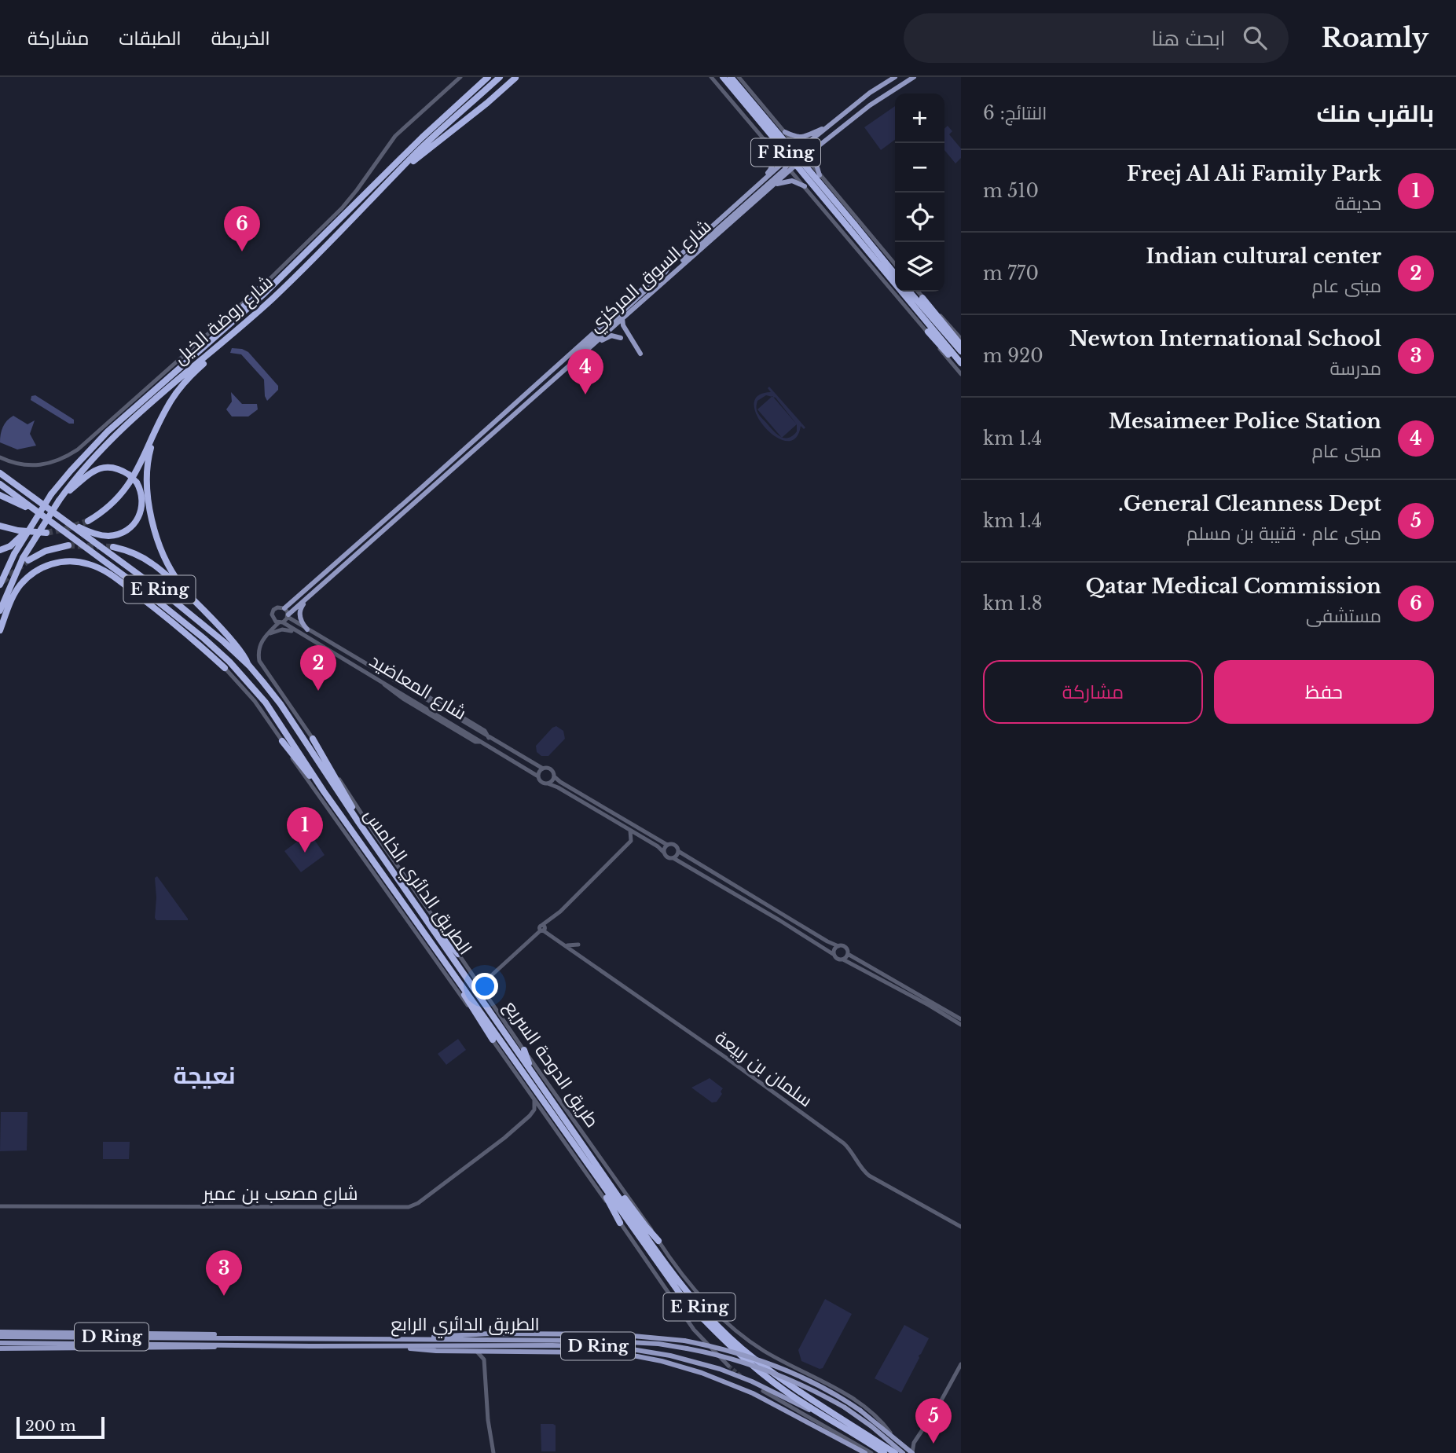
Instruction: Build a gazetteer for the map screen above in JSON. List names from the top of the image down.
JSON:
{
  "streets": {
    "highway": [
      "F Ring",
      "شارع روضة الخيل",
      "E Ring",
      "الطريق الدائري الخامس",
      "الطريق الدائري الرابع",
      "D Ring"
    ],
    "main road": ["شارع السوق المركزي"],
    "street": [
      "شارع المعاضيد",
      "طريق الدوحة السريع",
      "سلمان بن ربيعة",
      "شارع مصعب بن عمير"
    ]
  },
  "crossings": [
    ["شارع السوق المركزي", "شارع المعاضيد"],
    ["الطريق الدائري الخامس", "الطريق الدائري الرابع"],
    ["طريق الدوحة السريع", "الطريق الدائري الرابع"],
    ["الطريق الدائري الرابع", "D Ring"]
  ],
  "districts": ["نعيجة"],
  "scale_bar": "200 m",
  "page": {
    "header": "Roamly",
    "search": "ابحث هنا",
    "nav": ["الخريطة", "الطبقات", "مشاركة"],
    "heading": ["بالقرب منك", "النتائج: 6"],
    "map_buttons": ["+", "−"],
    "list": [
      {
        "mark": "1",
        "name": "Freej Al Ali Family Park",
        "note": "حديقة",
        "value": "510 m"
      },
      {
        "mark": "2",
        "name": "Indian cultural center",
        "note": "مبنى عام",
        "value": "770 m"
      },
      {
        "mark": "3",
        "name": "Newton International School",
        "note": "مدرسة",
        "value": "920 m"
      },
      {
        "mark": "4",
        "name": "Mesaimeer Police Station",
        "note": "مبنى عام",
        "value": "1.4 km"
      },
      {
        "mark": "5",
        "name": "General Cleanness Dept.",
        "note": "مبنى عام · قتيبة بن مسلم",
        "value": "1.4 km"
      },
      {
        "mark": "6",
        "name": "Qatar Medical Commission",
        "note": "مستشفى",
        "value": "1.8 km"
      }
    ],
    "pins": [
      "6",
      "4",
      "2",
      "1",
      "3",
      "5"
    ],
    "buttons": ["حفظ", "مشاركة"],
    "scale": "200 m"
  }
}
